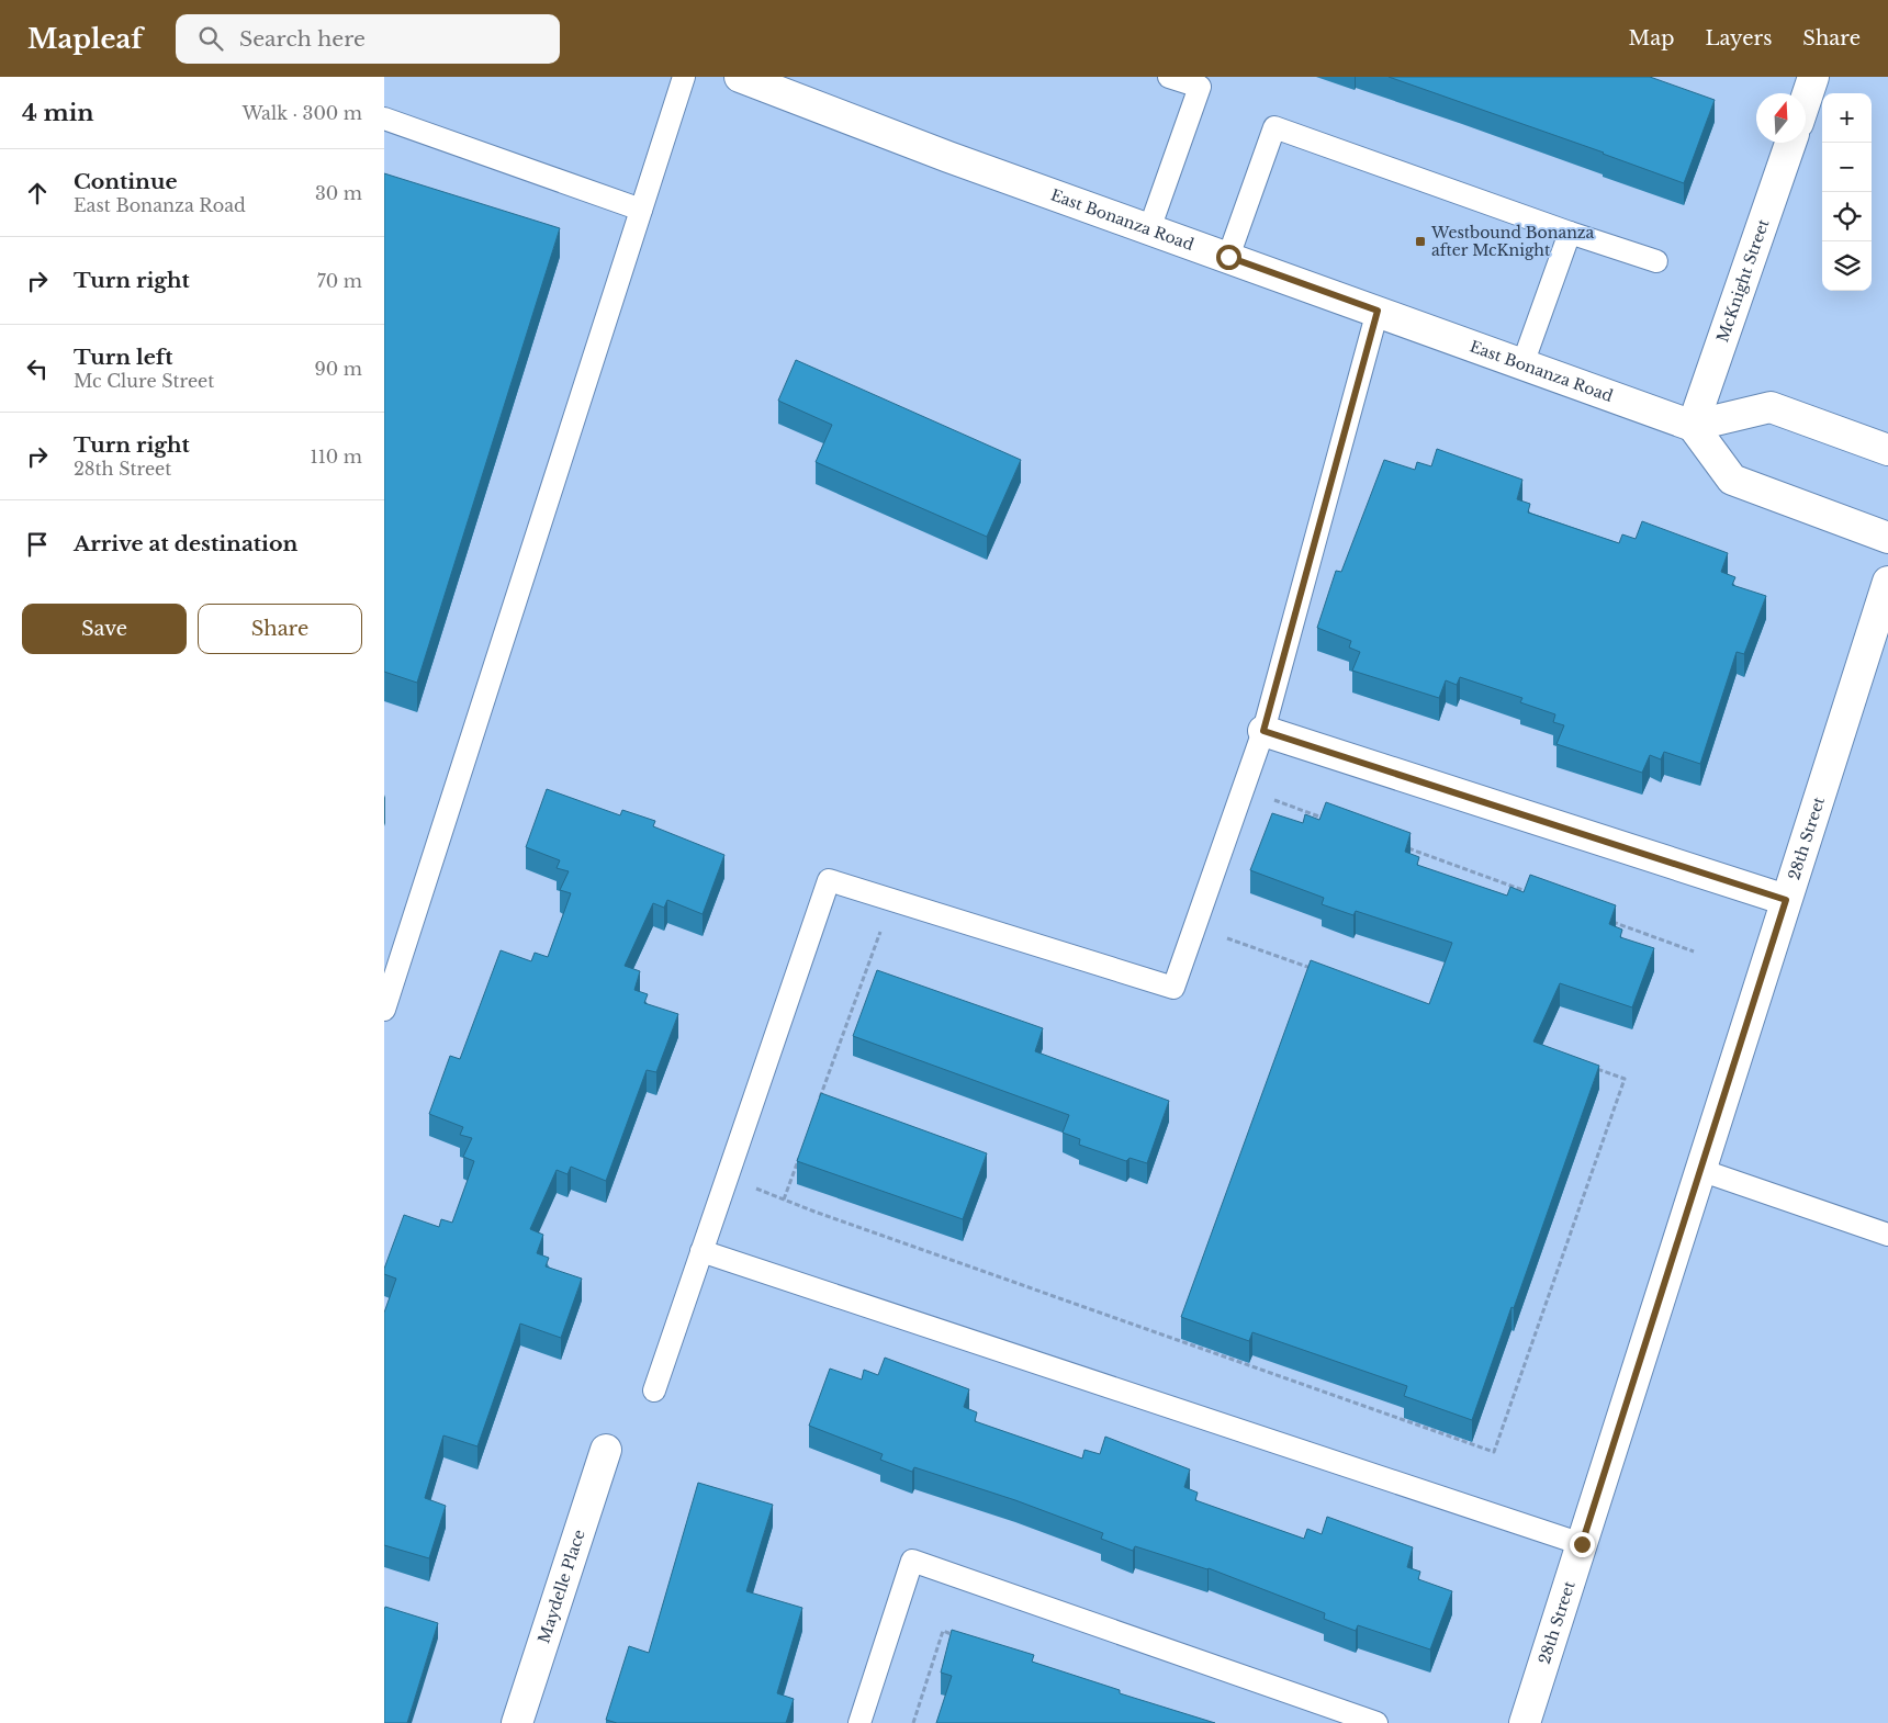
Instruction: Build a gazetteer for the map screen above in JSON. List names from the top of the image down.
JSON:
{
  "streets": {
    "street": [
      "East Bonanza Road",
      "McKnight Street",
      "28th Street",
      "Maydelle Place"
    ]
  },
  "crossings": [
    ["East Bonanza Road", "McKnight Street"]
  ],
  "places": {
    "transit": ["Westbound Bonanza after McKnight"]
  },
  "north": "top",
  "page": {
    "header": "Mapleaf",
    "search": "Search here",
    "nav": ["Map", "Layers", "Share"],
    "heading": ["4 min", "Walk · 300 m"],
    "map_buttons": ["+", "−"],
    "list": [
      ["Continue", "East Bonanza Road", "30 m"],
      ["Turn right", "70 m"],
      ["Turn left", "Mc Clure Street", "90 m"],
      ["Turn right", "28th Street", "110 m"],
      "Arrive at destination"
    ],
    "buttons": ["Save", "Share"]
  }
}
